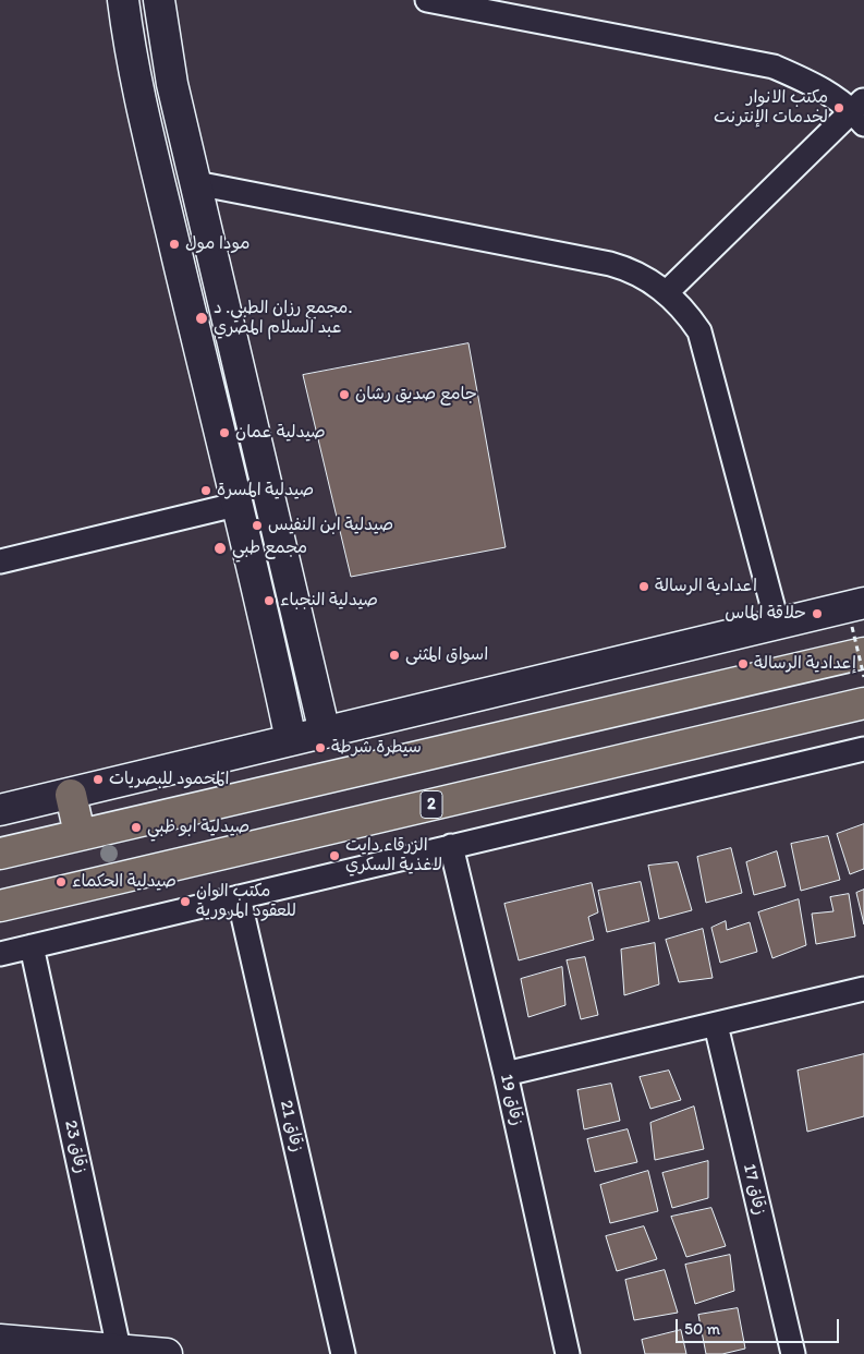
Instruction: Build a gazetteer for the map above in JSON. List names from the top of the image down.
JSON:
{
  "streets": {
    "highway": ["2"],
    "street": [
      "زقاق 19",
      "زقاق 21",
      "زقاق 23",
      "زقاق 17"
    ]
  },
  "places": [
    "مكتب الانوار لخدمات الإنترنت",
    "مودا مول",
    "مجمع رزان الطبي. د. عبد السلام المصري",
    "جامع صديق رشان",
    "صيدلية عمان",
    "صيدلية المسرة",
    "صيدلية ابن النفيس",
    "مجمع طبي",
    "اعدادية الرسالة",
    "صيدلية النجباء",
    "حلاقة الماس",
    "اسواق المثنى",
    "إعدادية الرسالة",
    "سيطرة شرطة",
    "المحمود للبصريات",
    "صيدلية ابو ظبي",
    "الزرقاء دايت لاغذية السكري",
    "صيدلية الحكماء",
    "مكتب الوان للعقود المرورية"
  ],
  "scale_bar": "50 m"
}
